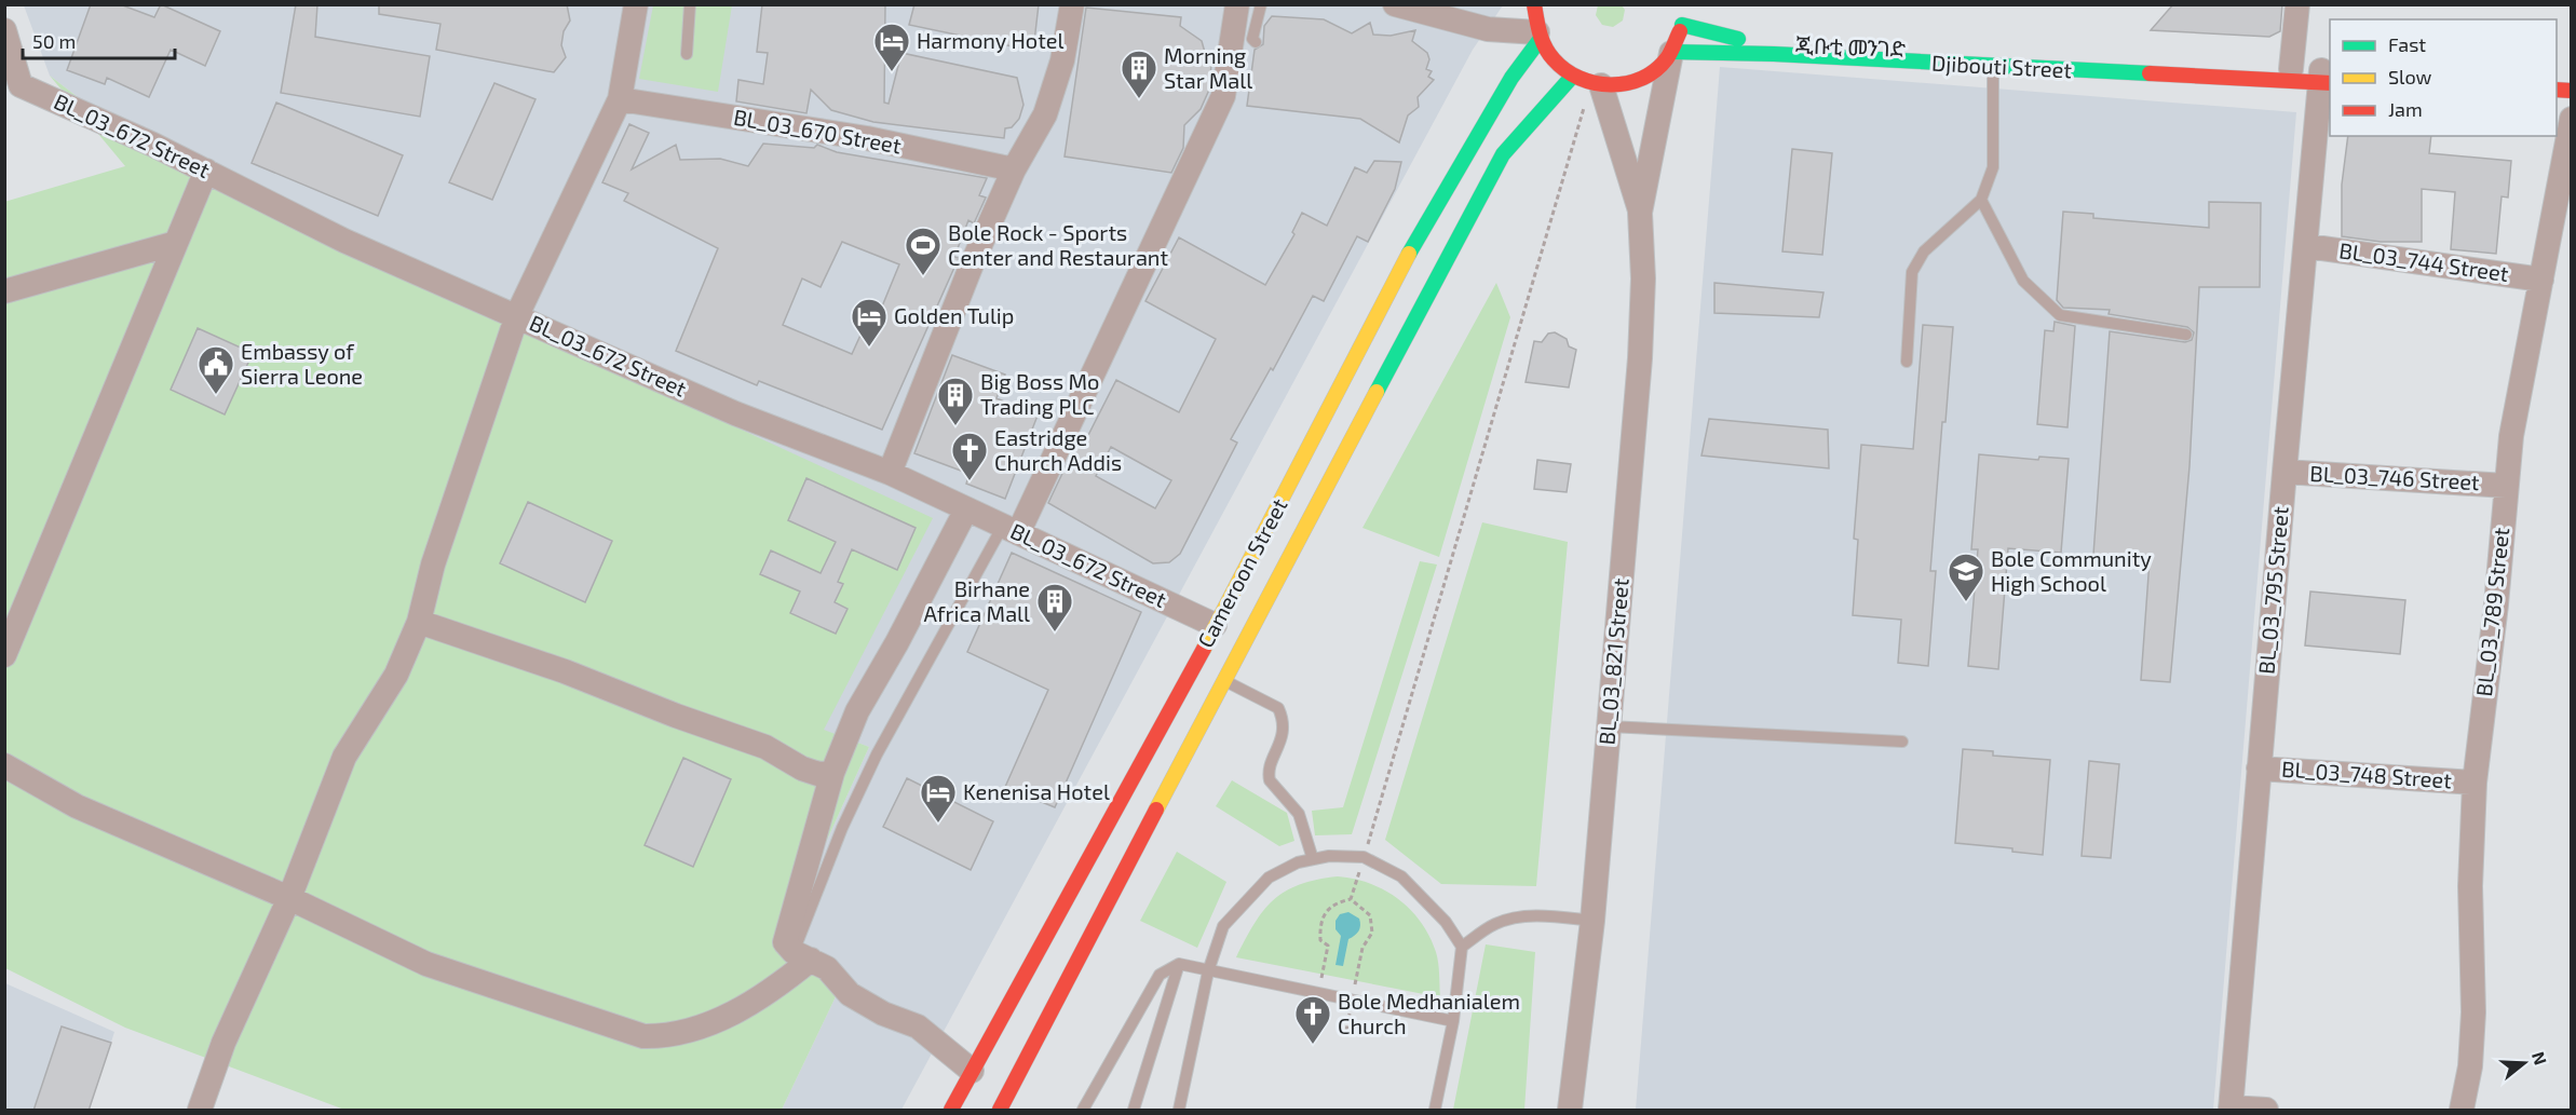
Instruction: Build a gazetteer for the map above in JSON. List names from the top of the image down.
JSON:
{
  "streets": {
    "main road": ["ጂቡቲ መንገድ", "Djibouti Street", "Cameroon Street"],
    "street": [
      "BL_03_670 Street",
      "BL_03_672 Street",
      "BL_03_744 Street",
      "BL_03_746 Street",
      "BL_03_795 Street",
      "BL_03_789 Street",
      "BL_03_821 Street",
      "BL_03_748 Street"
    ]
  },
  "crossings": [
    ["ጂቡቲ መንገድ", "Djibouti Street"],
    ["ጂቡቲ መንገድ", "BL_03_795 Street"],
    ["Djibouti Street", "BL_03_795 Street"],
    ["BL_03_672 Street", "Cameroon Street"],
    ["BL_03_744 Street", "BL_03_795 Street"],
    ["BL_03_744 Street", "BL_03_789 Street"],
    ["BL_03_746 Street", "BL_03_795 Street"],
    ["BL_03_746 Street", "BL_03_789 Street"],
    ["BL_03_795 Street", "BL_03_748 Street"],
    ["BL_03_789 Street", "BL_03_748 Street"]
  ],
  "places": {
    "hotel": ["Harmony Hotel", "Golden Tulip", "Kenenisa Hotel"],
    "building": ["Morning Star Mall", "Big Boss Mo Trading PLC", "Birhane Africa Mall"],
    "sports": ["Bole Rock - Sports Center and Restaurant"],
    "public building": ["Embassy of Sierra Leone"],
    "church": ["Eastridge Church Addis", "Bole Medhanialem Church"],
    "school or university": ["Bole Community High School"]
  },
  "legend": ["Fast", "Slow", "Jam"],
  "scale_bar": "50 m",
  "north": "right"
}
